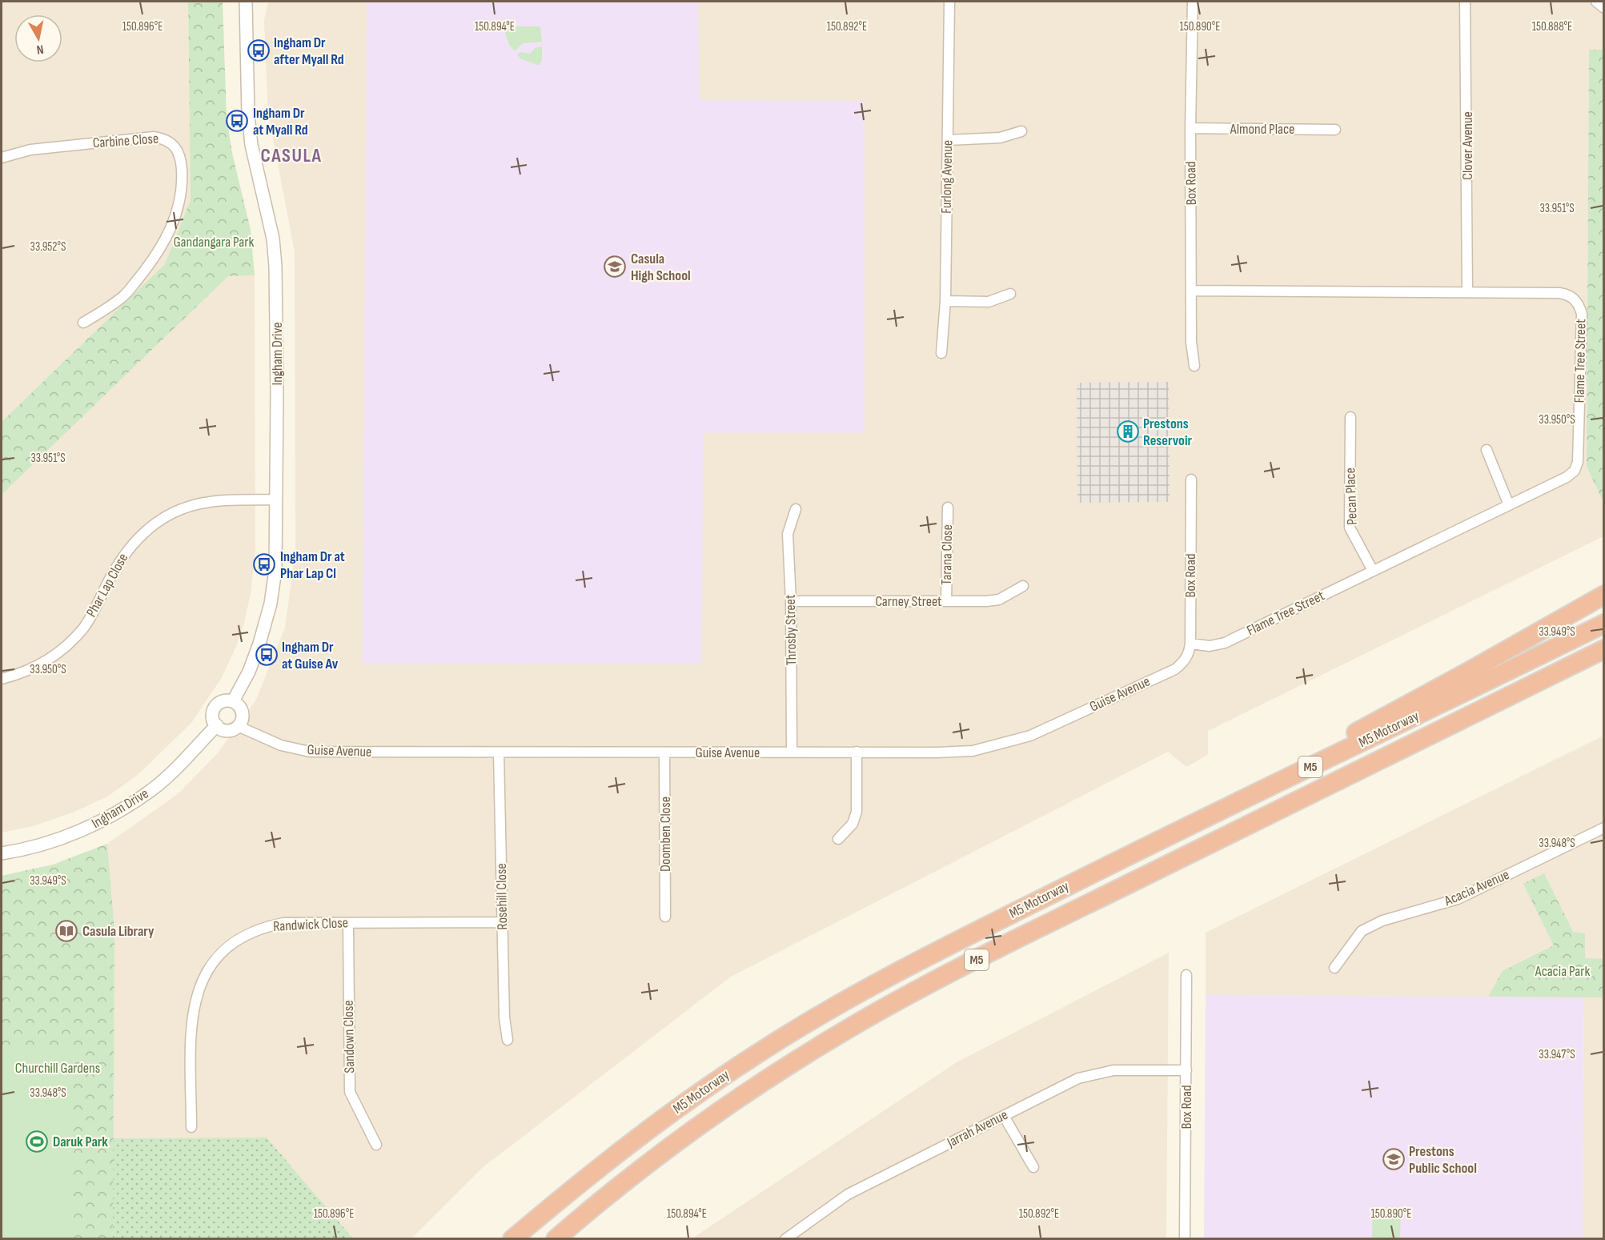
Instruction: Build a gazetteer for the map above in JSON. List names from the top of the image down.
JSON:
{
  "streets": {
    "highway": ["M5 Motorway", "M5"],
    "street": [
      "Almond Place",
      "Carbine Close",
      "Clover Avenue",
      "Furlong Avenue",
      "Box Road",
      "Ingham Drive",
      "Flame Tree Street",
      "Pecan Place",
      "Tarana Close",
      "Phar Lap Close",
      "Carney Street",
      "Throsby Street",
      "Guise Avenue",
      "Doomben Close",
      "Acacia Avenue",
      "Rosehill Close",
      "Randwick Close",
      "Sandown Close",
      "Jarrah Avenue"
    ]
  },
  "crossings": [
    ["Almond Place", "Box Road"],
    ["Clover Avenue", "Flame Tree Street"],
    ["Box Road", "Flame Tree Street"],
    ["Box Road", "Guise Avenue"],
    ["Box Road", "Jarrah Avenue"],
    ["Ingham Drive", "Phar Lap Close"],
    ["Ingham Drive", "Guise Avenue"],
    ["Flame Tree Street", "Pecan Place"],
    ["Flame Tree Street", "Guise Avenue"],
    ["Tarana Close", "Carney Street"],
    ["Carney Street", "Throsby Street"],
    ["Throsby Street", "Guise Avenue"],
    ["Guise Avenue", "Doomben Close"],
    ["Guise Avenue", "Rosehill Close"],
    ["Rosehill Close", "Randwick Close"],
    ["Randwick Close", "Sandown Close"]
  ],
  "districts": ["CASULA"],
  "parks": ["Gandangara Park", "Acacia Park", "Churchill Gardens"],
  "places": {
    "bus stop": [
      "Ingham Dr after Myall Rd",
      "Ingham Dr at Myall Rd",
      "Ingham Dr at Phar Lap Cl",
      "Ingham Dr at Guise Av"
    ],
    "school or university": ["Casula High School", "Prestons Public School"],
    "building": ["Prestons Reservoir"],
    "library": ["Casula Library"],
    "sports": ["Daruk Park"]
  },
  "north": "bottom",
  "coordinates": [
    "150.890°E",
    "150.896°E",
    "150.894°E",
    "150.892°E",
    "150.888°E",
    "33.951°S",
    "33.952°S",
    "33.950°S",
    "33.949°S",
    "33.948°S",
    "33.947°S"
  ]
}
